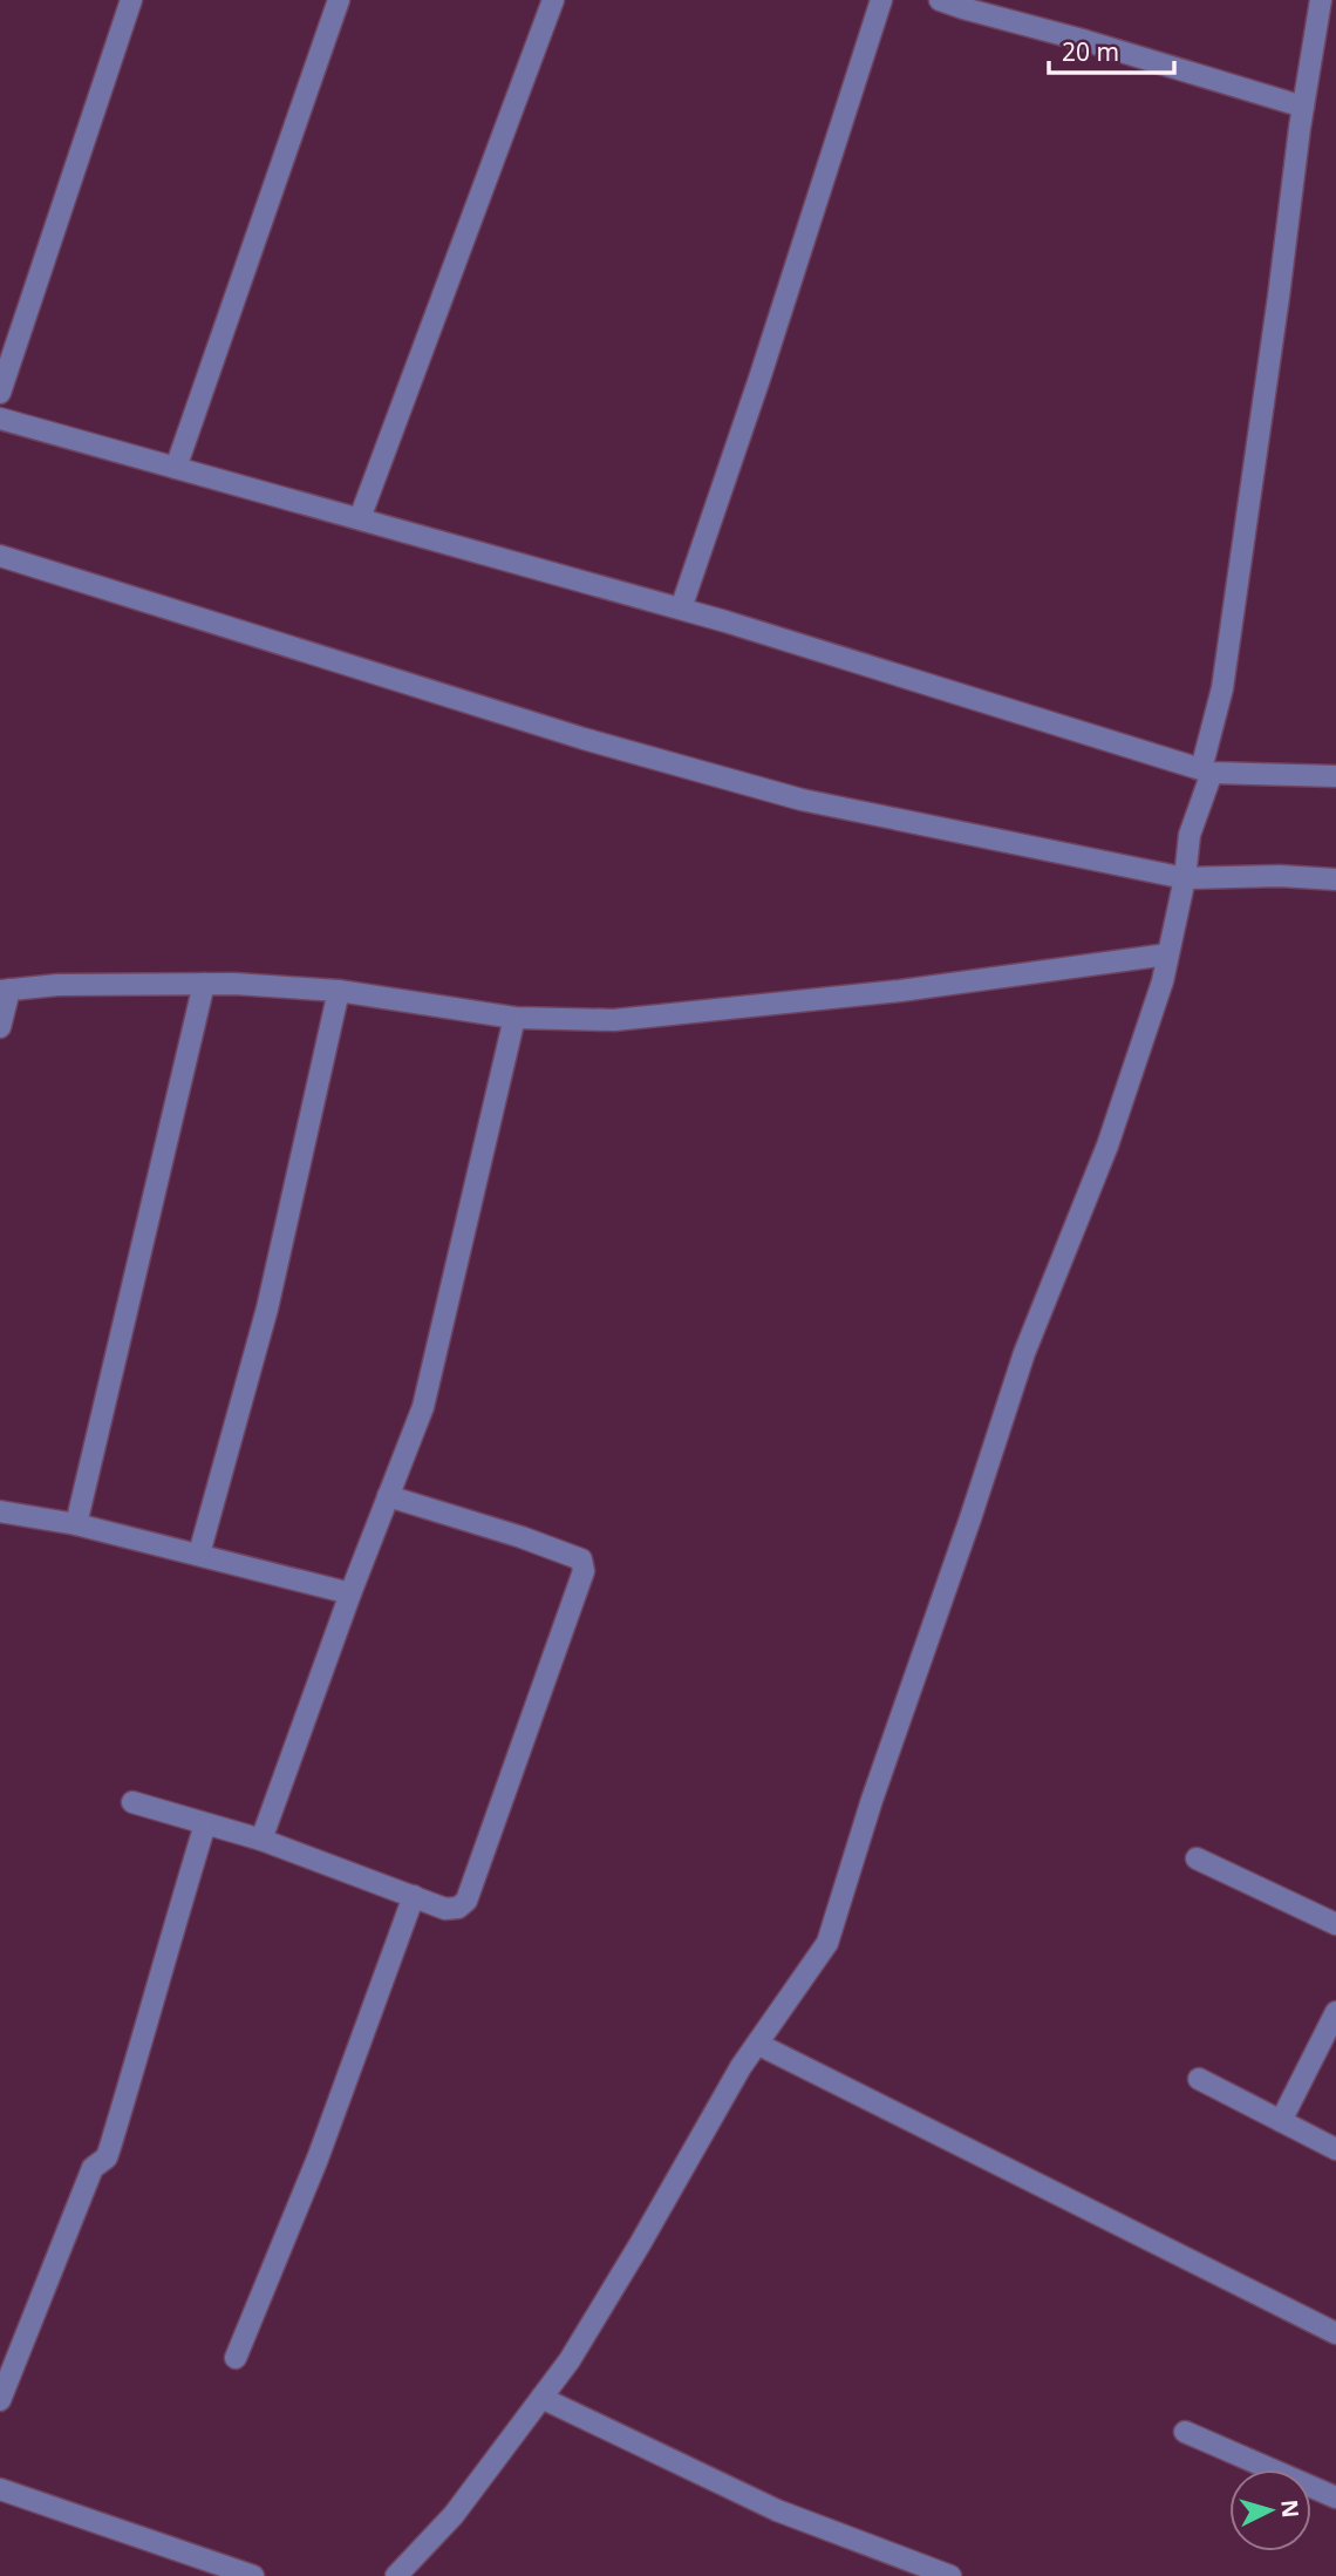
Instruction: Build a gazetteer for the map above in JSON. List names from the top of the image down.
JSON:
{
  "scale_bar": "20 m",
  "north": "right"
}
